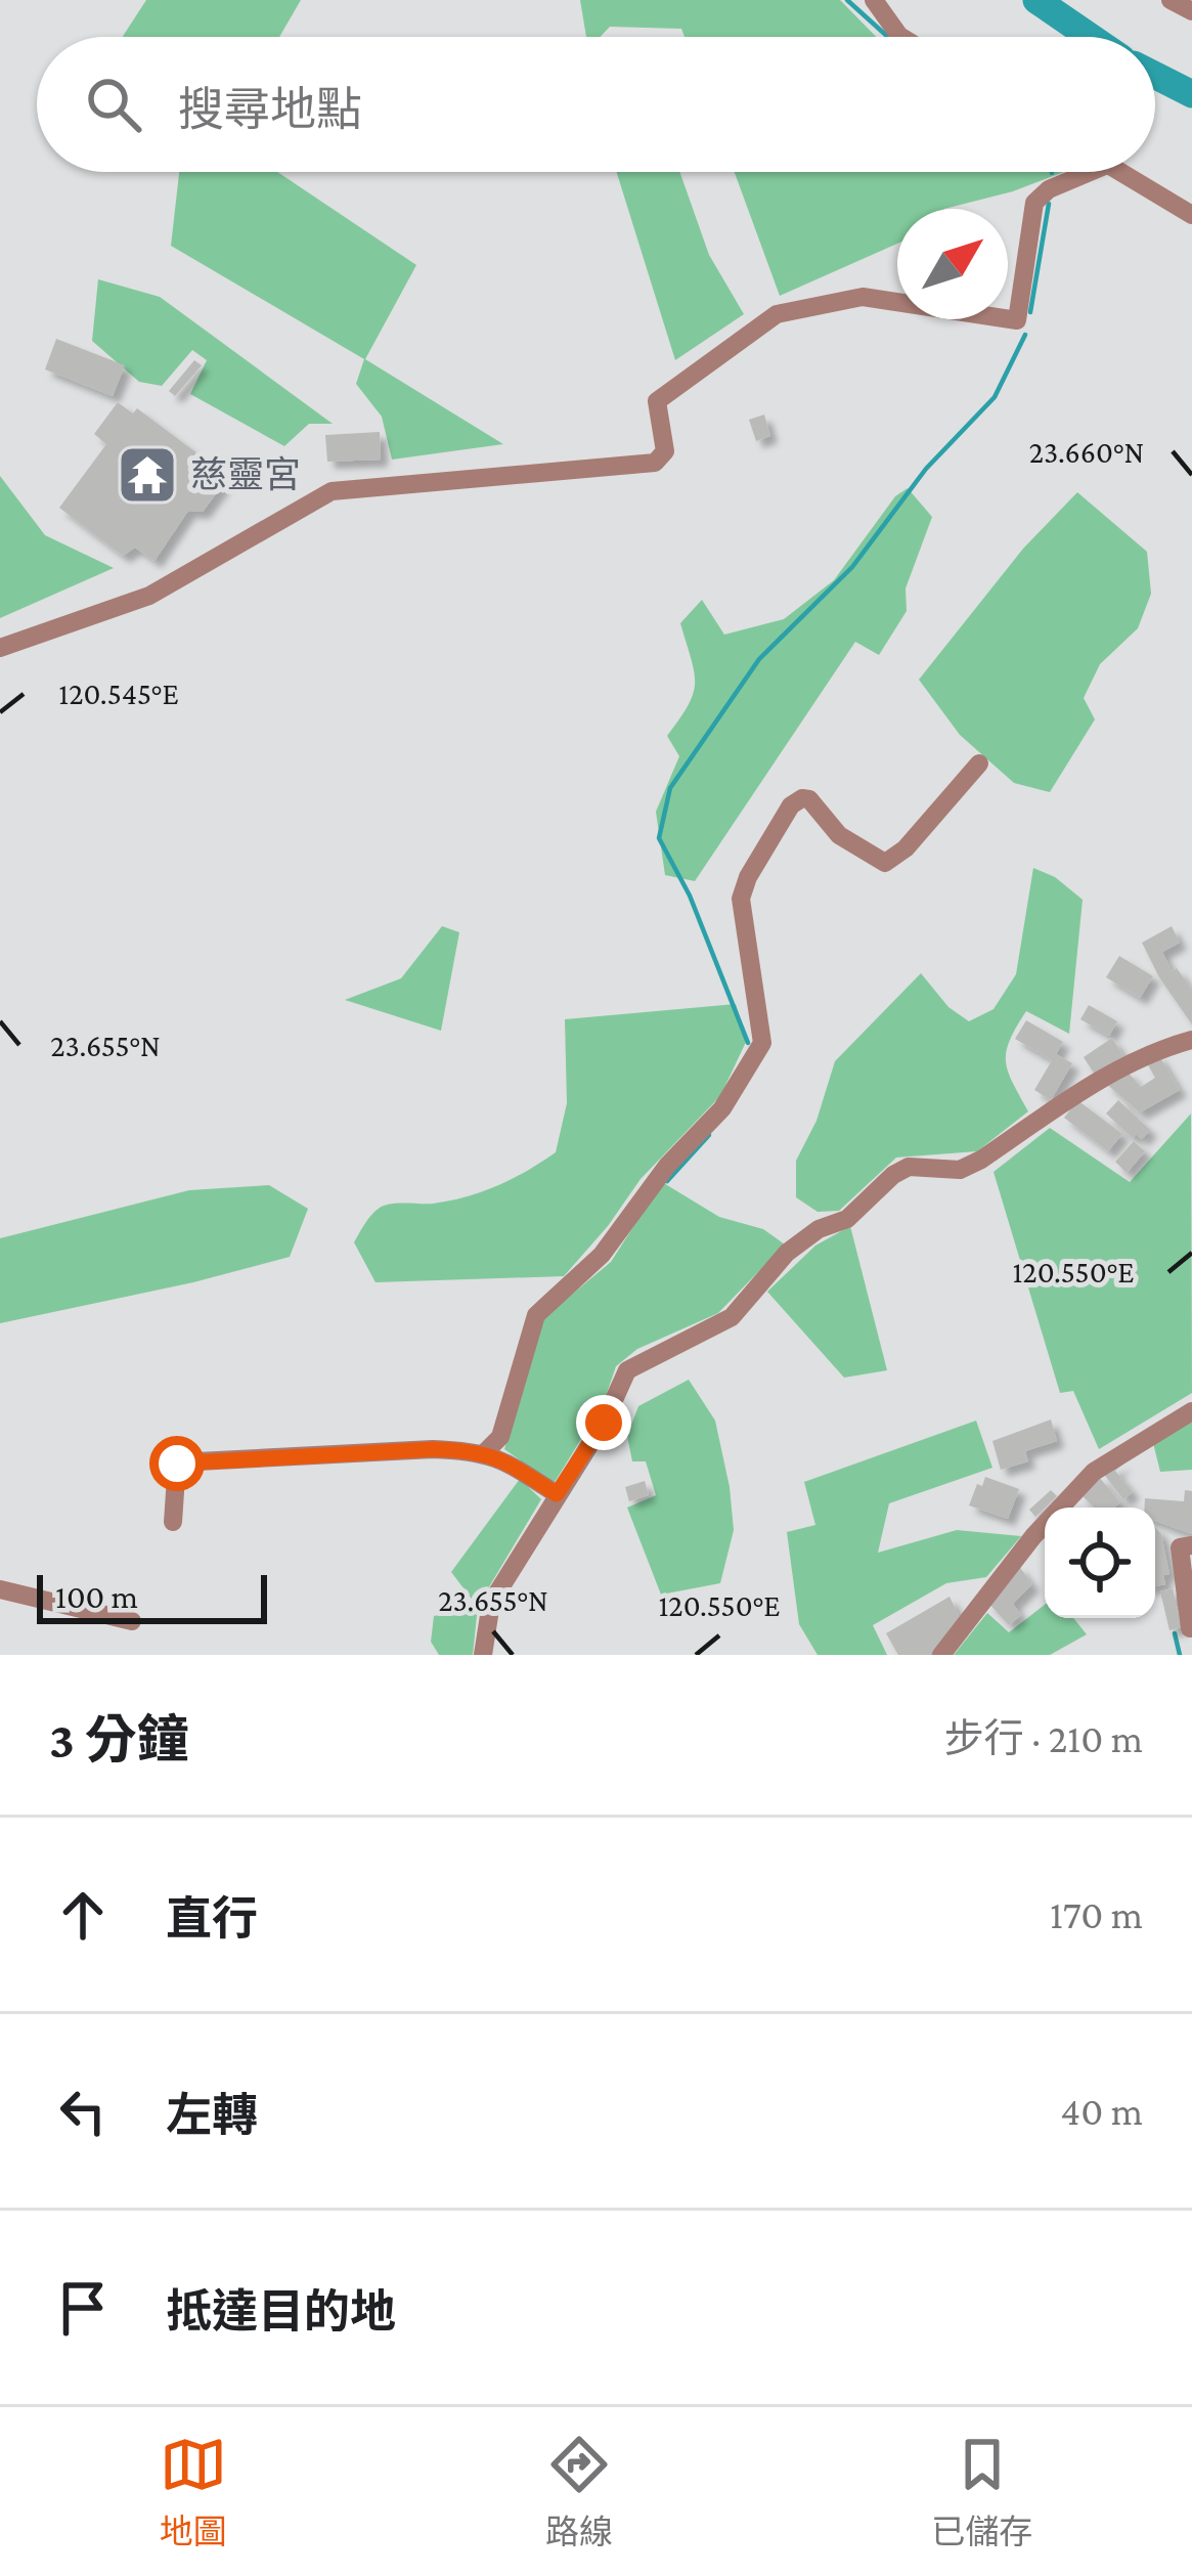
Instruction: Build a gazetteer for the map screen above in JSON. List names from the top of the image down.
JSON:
{
  "places": {
    "temple": ["慈靈宮"]
  },
  "scale_bar": "100 m",
  "north": "top right",
  "page": {
    "search": "搜尋地點",
    "scale": "100 m",
    "heading": ["3 分鐘", "步行 · 210 m"],
    "list": [
      ["直行", "170 m"],
      ["左轉", "40 m"],
      "抵達目的地"
    ],
    "nav": ["地圖", "路線", "已儲存"]
  },
  "coordinates": [
    "23.660°N",
    "120.545°E",
    "23.655°N",
    "120.550°E"
  ]
}
